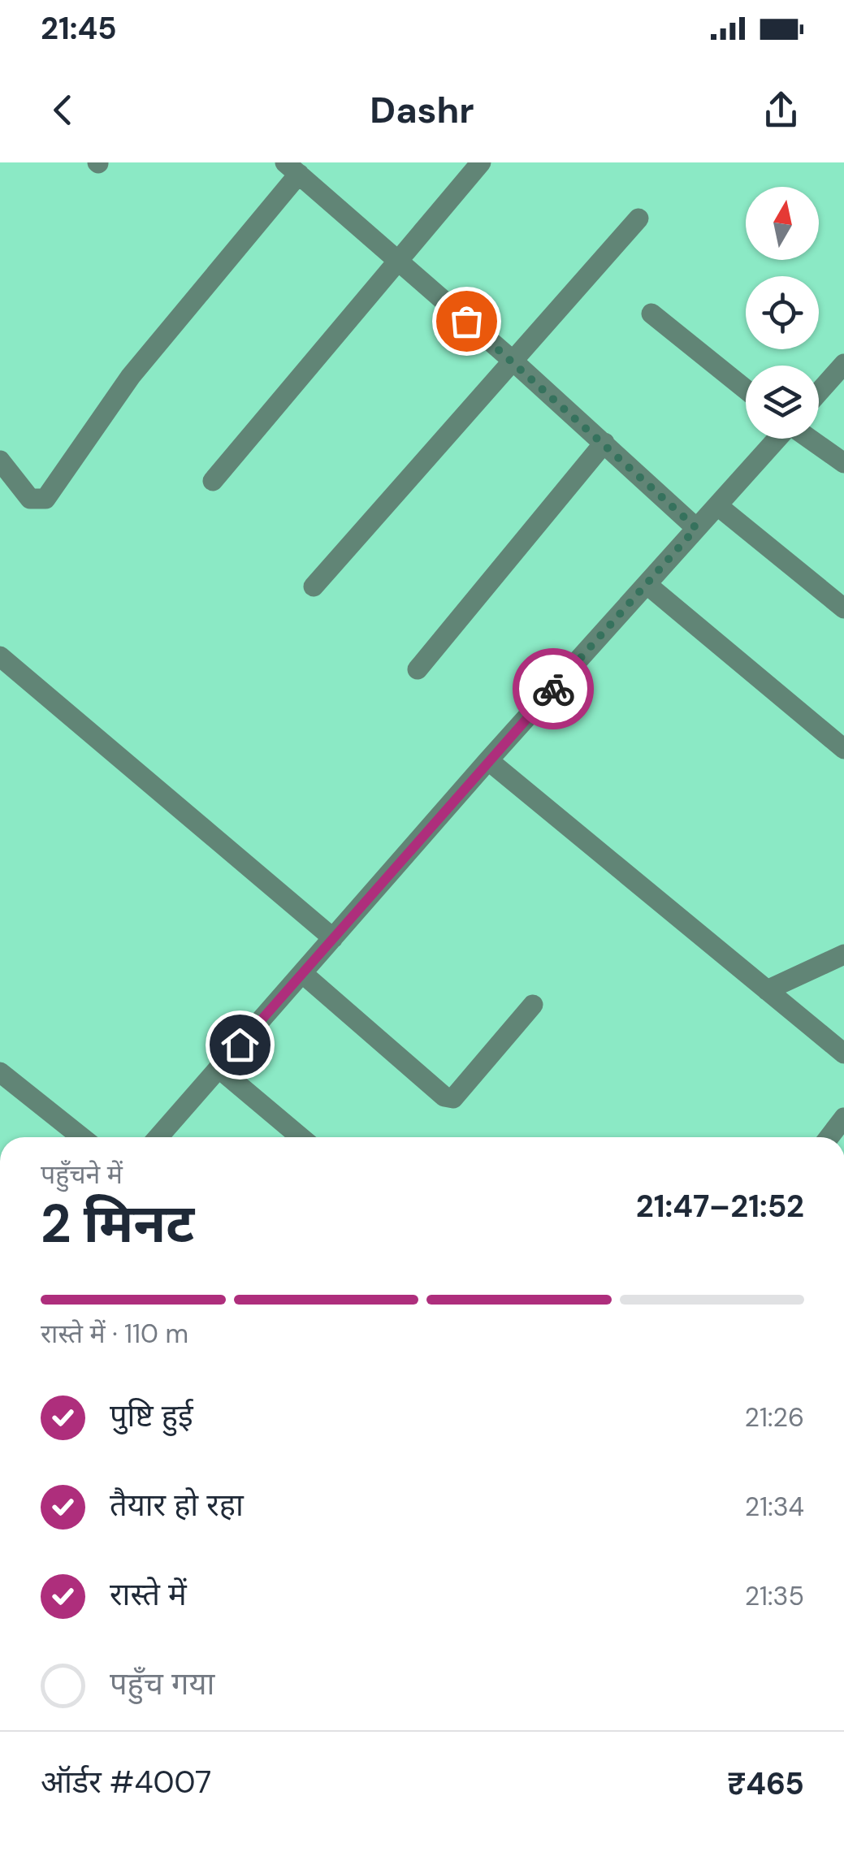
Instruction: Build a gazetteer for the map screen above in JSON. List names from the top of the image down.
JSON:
{
  "north": "top",
  "page": {
    "status": "21:45",
    "header": "Dashr",
    "heading": ["2 मिनट", "पहुँचने में", "21:47–21:52"],
    "panel": ["ऑर्डर #4007", "₹465"],
    "bar": "रास्ते में · 110 m",
    "list": [
      ["पुष्टि हुई", "21:26"],
      ["तैयार हो रहा", "21:34"],
      ["रास्ते में", "21:35"],
      "पहुँच गया"
    ]
  }
}
